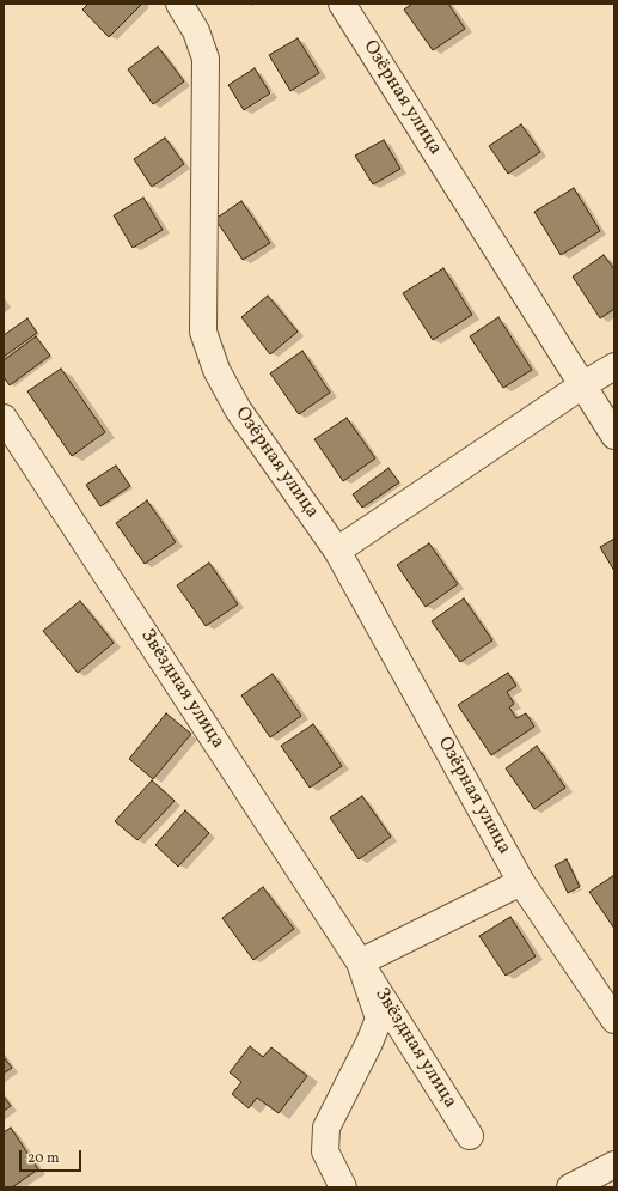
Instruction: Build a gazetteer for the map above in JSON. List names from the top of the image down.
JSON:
{
  "streets": {
    "street": ["Озёрная улица", "Звёздная улица"]
  },
  "scale_bar": "20 m"
}
